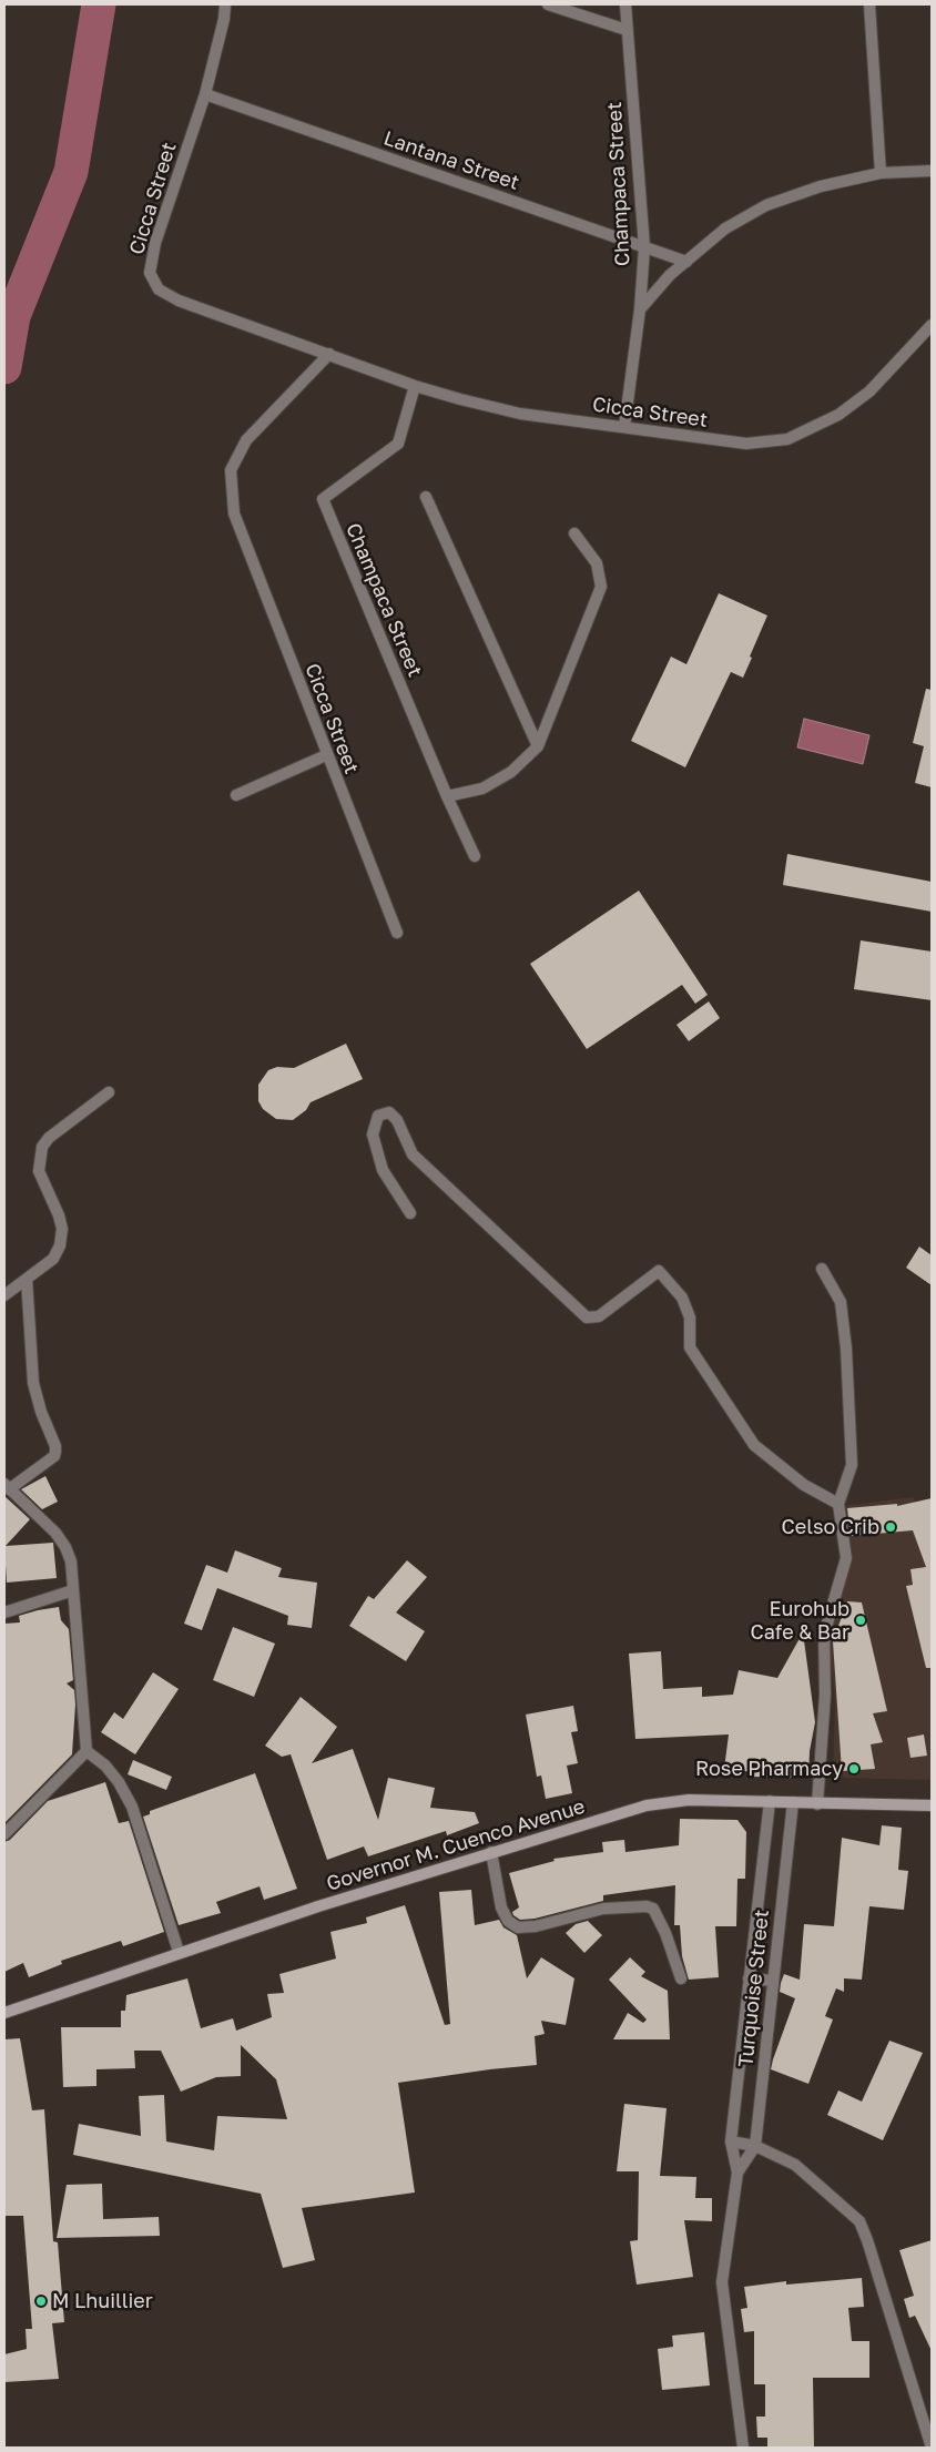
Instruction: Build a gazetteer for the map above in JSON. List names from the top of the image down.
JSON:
{
  "streets": {
    "main road": ["Governor M. Cuenco Avenue"],
    "street": [
      "Lantana Street",
      "Champaca Street",
      "Cicca Street",
      "Turquoise Street"
    ]
  },
  "crossings": [
    ["Lantana Street", "Champaca Street"],
    ["Lantana Street", "Cicca Street"],
    ["Champaca Street", "Cicca Street"],
    ["Governor M. Cuenco Avenue", "Turquoise Street"]
  ],
  "places": [
    "Celso Crib",
    "Eurohub Cafe & Bar",
    "Rose Pharmacy",
    "M Lhuillier"
  ]
}
